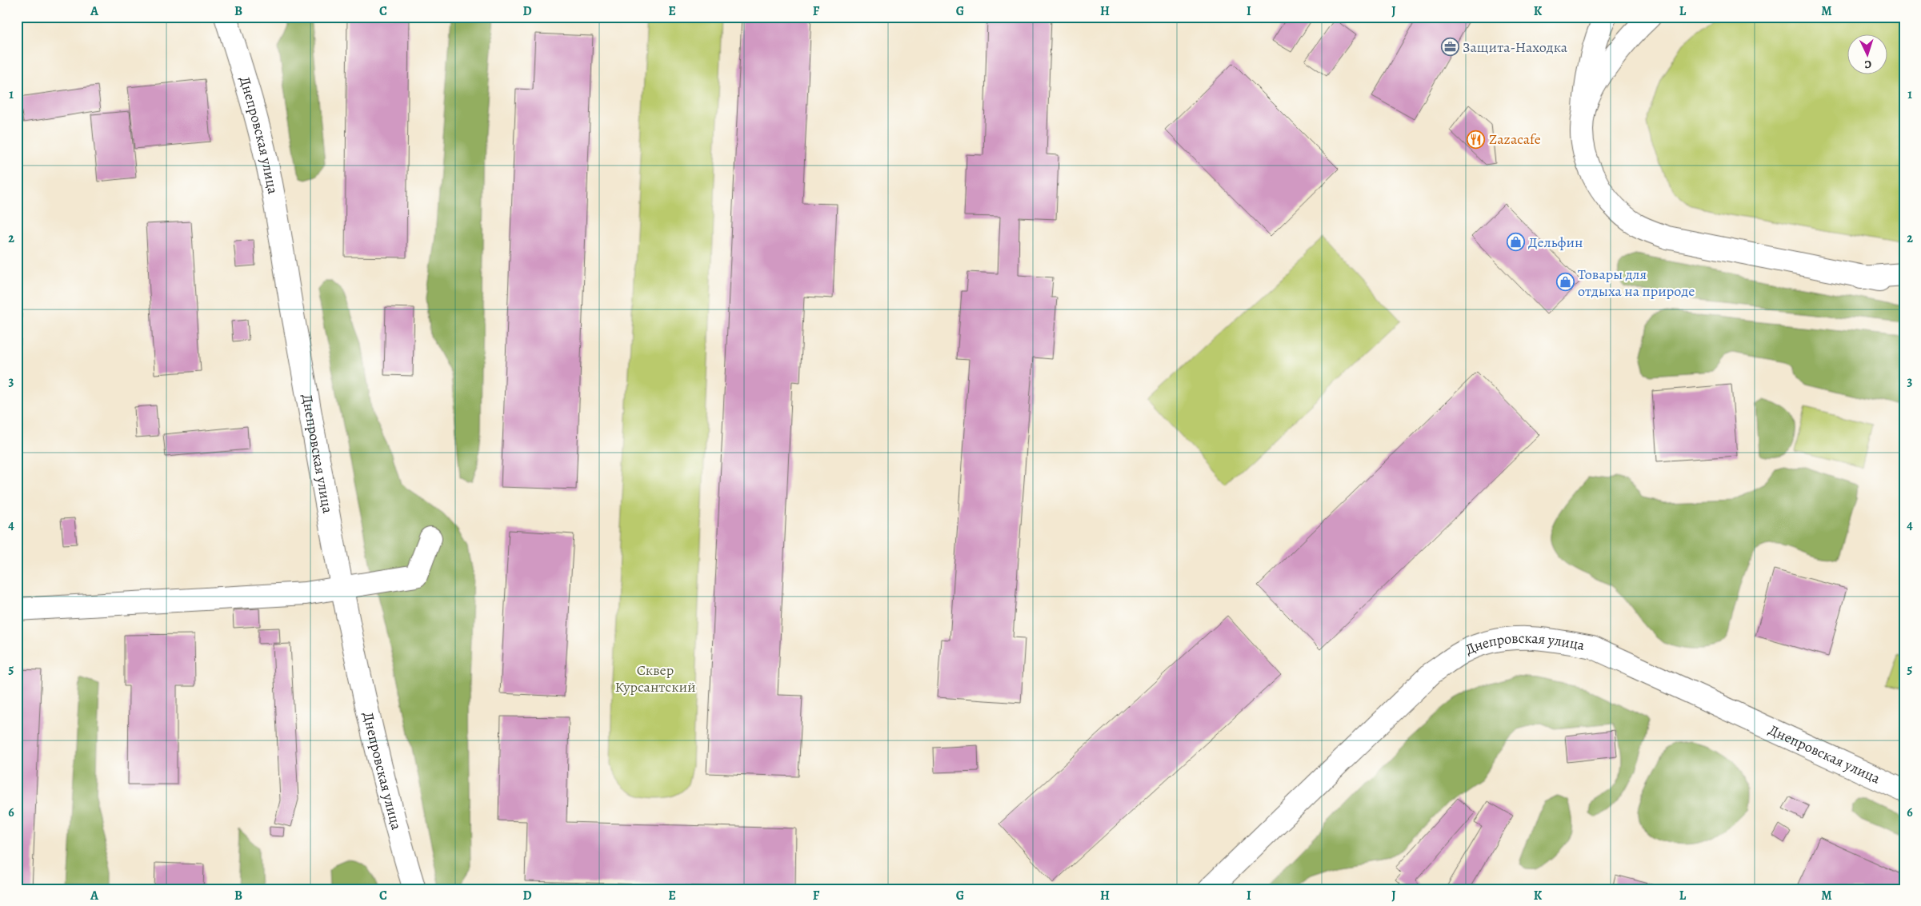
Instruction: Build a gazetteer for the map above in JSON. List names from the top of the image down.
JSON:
{
  "streets": {
    "main road": ["Днепровская улица"]
  },
  "parks": ["Сквер Курсантский"],
  "places": {
    "office": ["Защита-Находка"],
    "restaurant": ["Zazacafe"],
    "shop": ["Дельфин", "Товары для отдыха на природе"]
  },
  "north": "bottom",
  "grid": {
    "columns": [
      "A",
      "B",
      "C",
      "D",
      "E",
      "F",
      "G",
      "H",
      "I",
      "J",
      "K",
      "L",
      "M"
    ],
    "rows": [
      "1",
      "2",
      "3",
      "4",
      "5",
      "6"
    ]
  }
}
